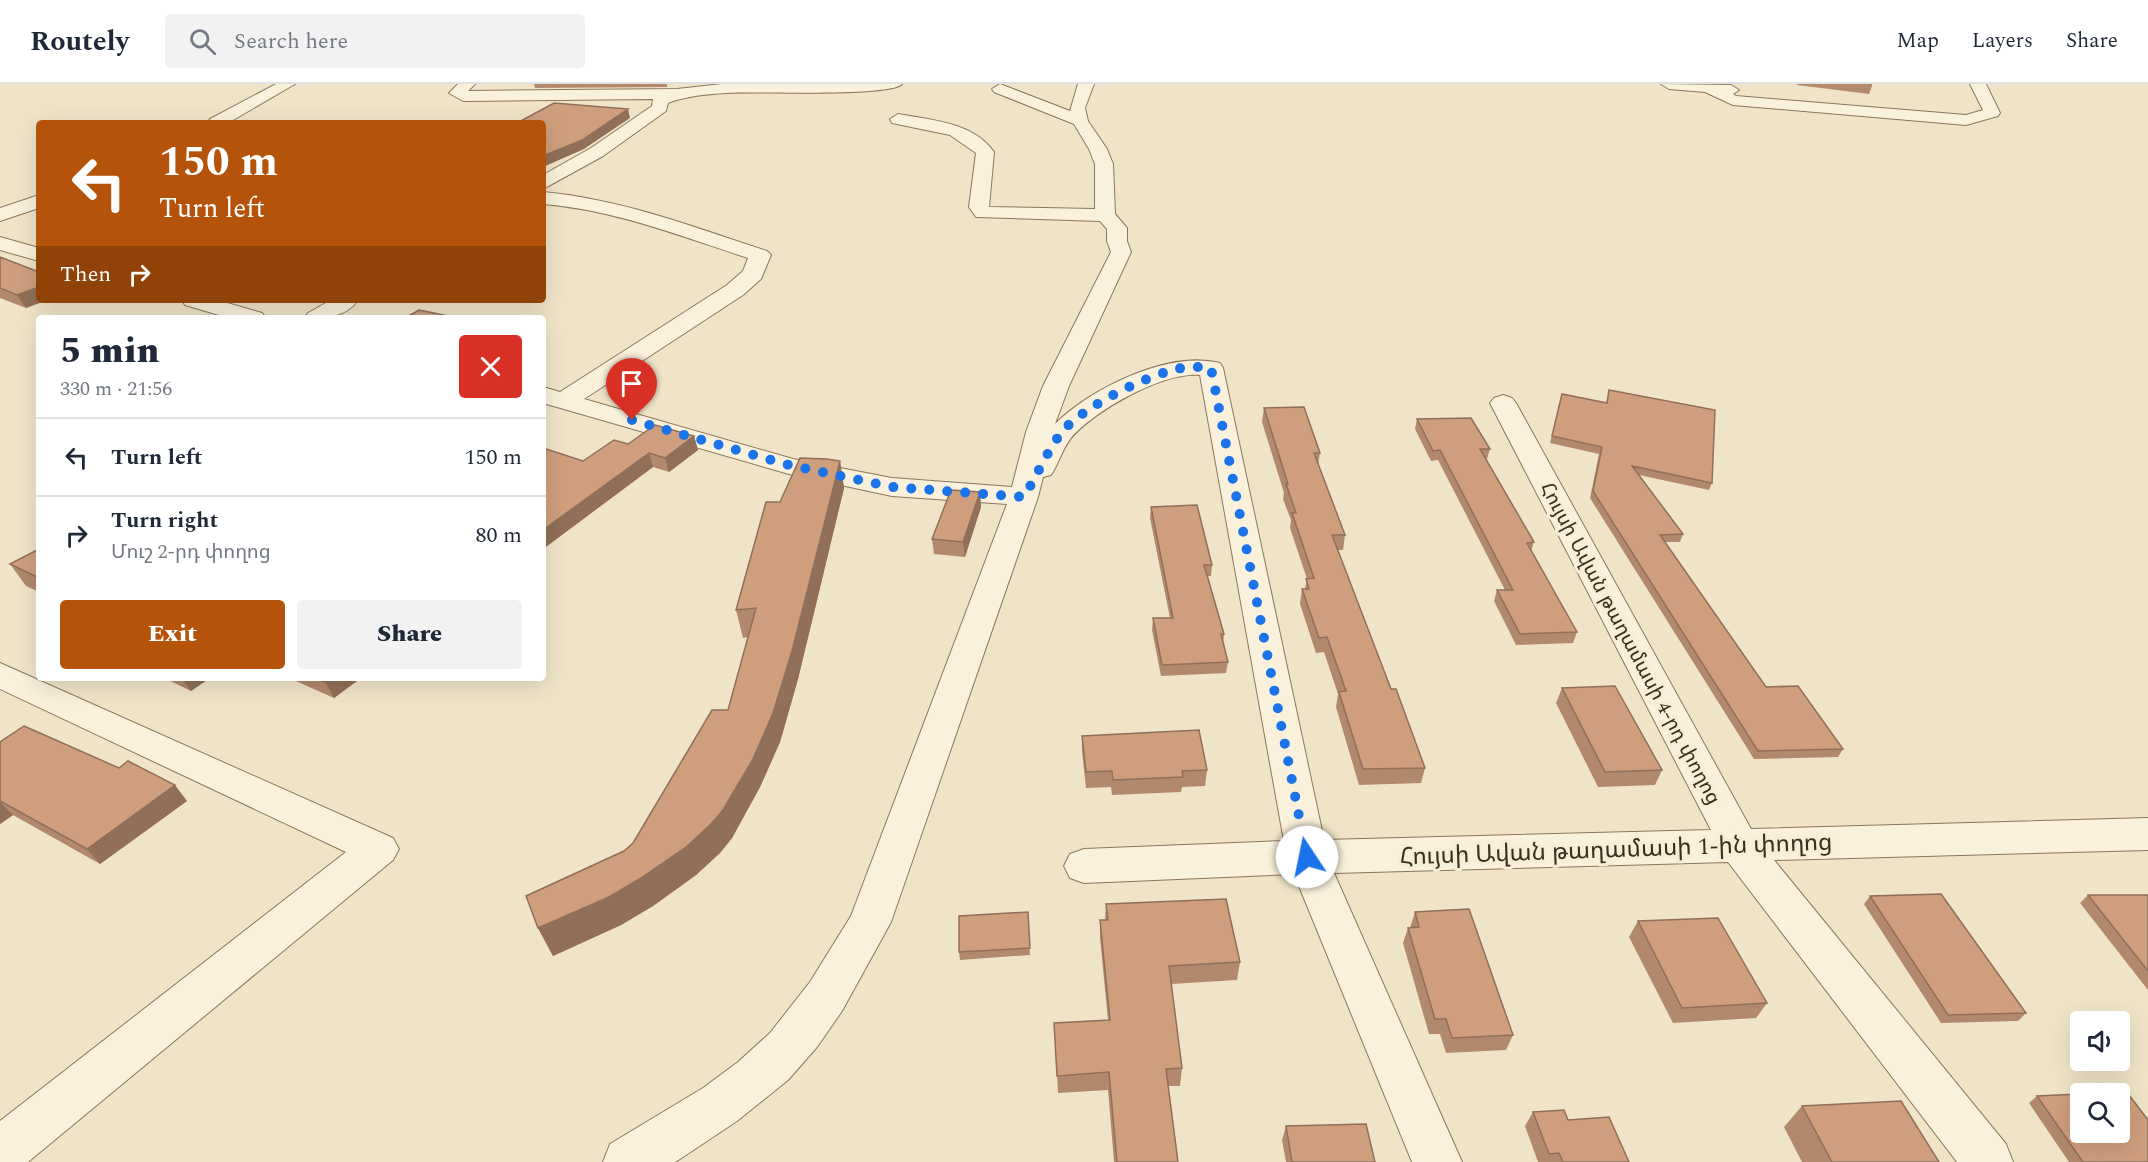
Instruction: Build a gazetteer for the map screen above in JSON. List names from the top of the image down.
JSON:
{
  "streets": {
    "street": ["Հույսի Ավան թաղամասի 4-րդ փողոց", "Հույսի Ավան թաղամասի 1-ին փողոց"]
  },
  "crossings": [
    ["Հույսի Ավան թաղամասի 4-րդ փողոց", "Հույսի Ավան թաղամասի 1-ին փողոց"]
  ],
  "page": {
    "header": "Routely",
    "search": "Search here",
    "nav": ["Map", "Layers", "Share"],
    "turn": ["150 m", "Turn left"],
    "then": "Then",
    "heading": ["5 min", "330 m · 21:56"],
    "list": [
      {
        "name": "Turn left",
        "value": "150 m"
      },
      {
        "name": "Turn right",
        "note": "Մուշ 2-րդ փողոց",
        "value": "80 m"
      }
    ],
    "buttons": ["Exit", "Share"]
  }
}
